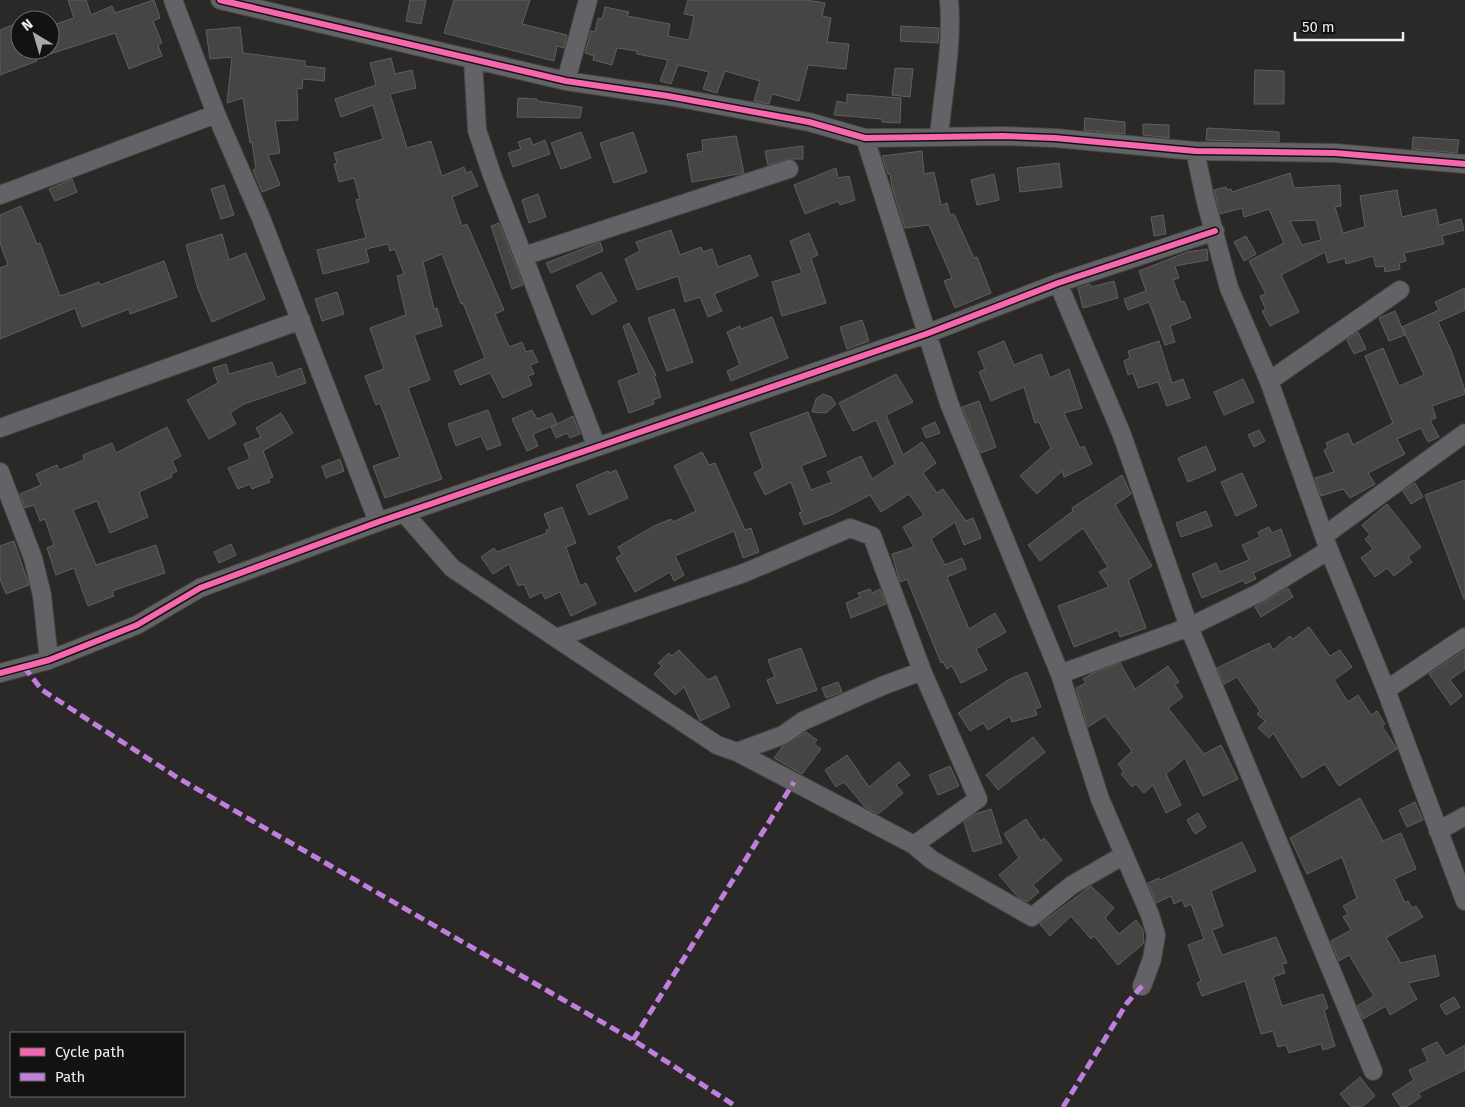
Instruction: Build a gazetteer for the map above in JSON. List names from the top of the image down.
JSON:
{
  "legend": ["Cycle path", "Path"],
  "scale_bar": "50 m",
  "north": "top left"
}
